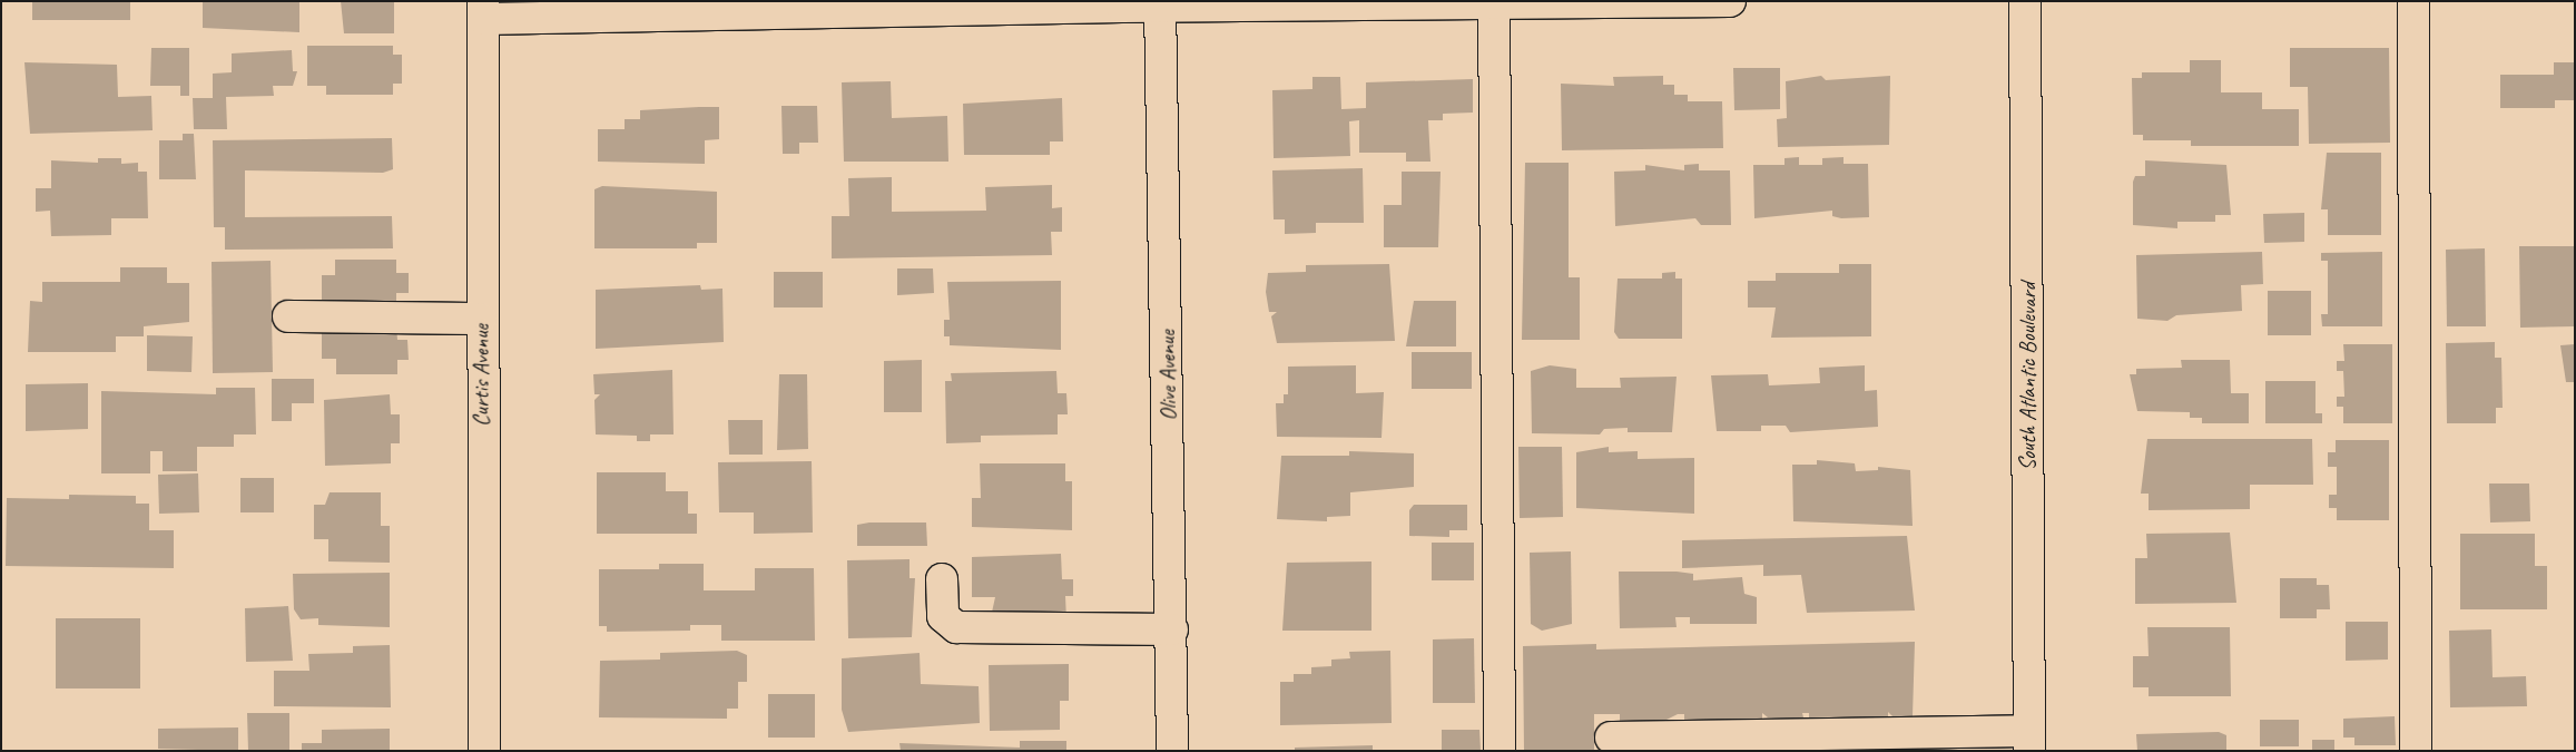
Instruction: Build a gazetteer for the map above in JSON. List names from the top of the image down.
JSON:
{
  "streets": {
    "street": ["Curtis Avenue", "Olive Avenue", "South Atlantic Boulevard"]
  }
}
